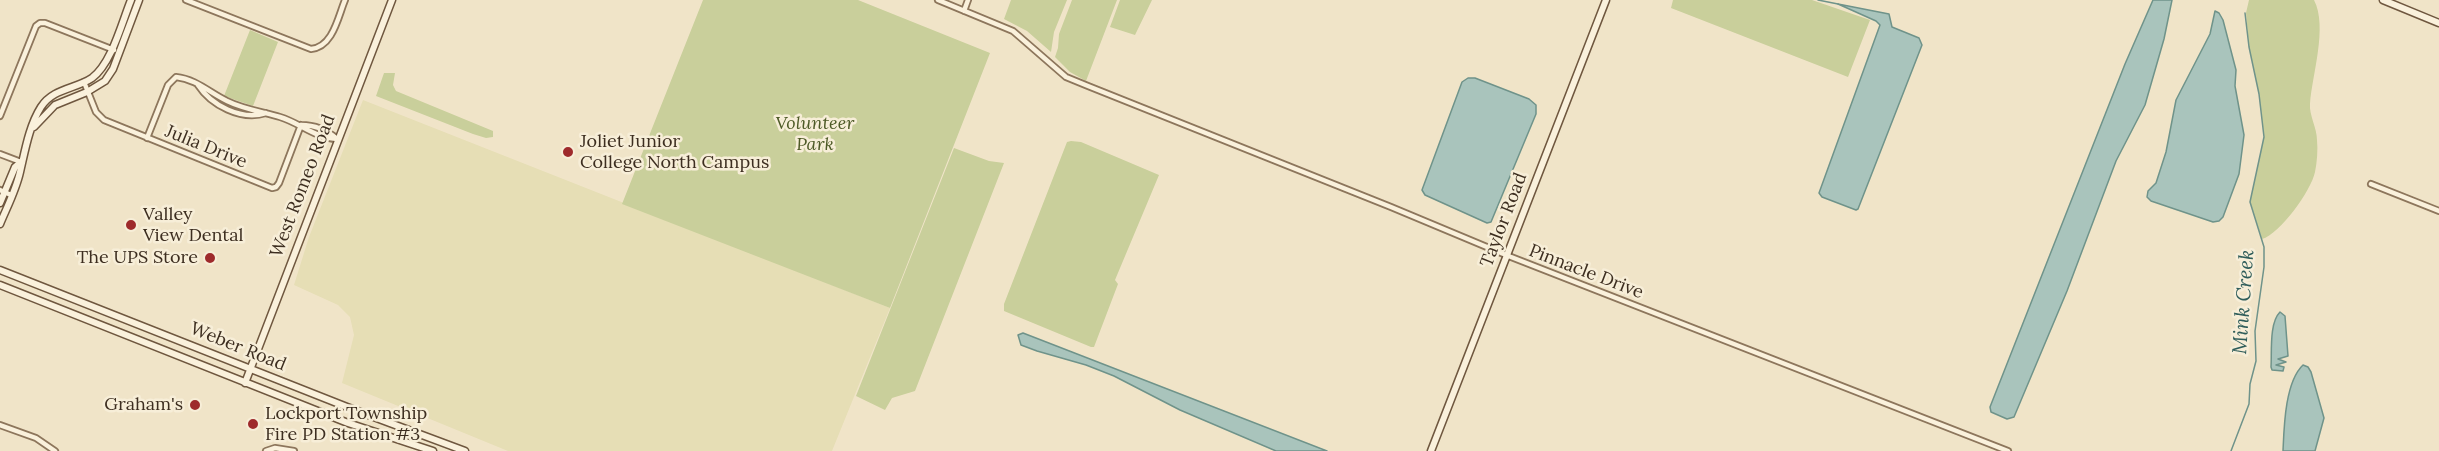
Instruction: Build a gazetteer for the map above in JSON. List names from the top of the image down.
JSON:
{
  "streets": {
    "main road": ["West Romeo Road", "Taylor Road", "Weber Road"],
    "street": ["Julia Drive", "Pinnacle Drive"]
  },
  "crossings": [
    ["West Romeo Road", "Weber Road"],
    ["Taylor Road", "Pinnacle Drive"]
  ],
  "water": ["Mink Creek"],
  "parks": ["Volunteer Park"],
  "places": [
    "Joliet Junior College North Campus",
    "Valley View Dental",
    "The UPS Store",
    "Graham's",
    "Lockport Township Fire PD Station #3"
  ]
}
